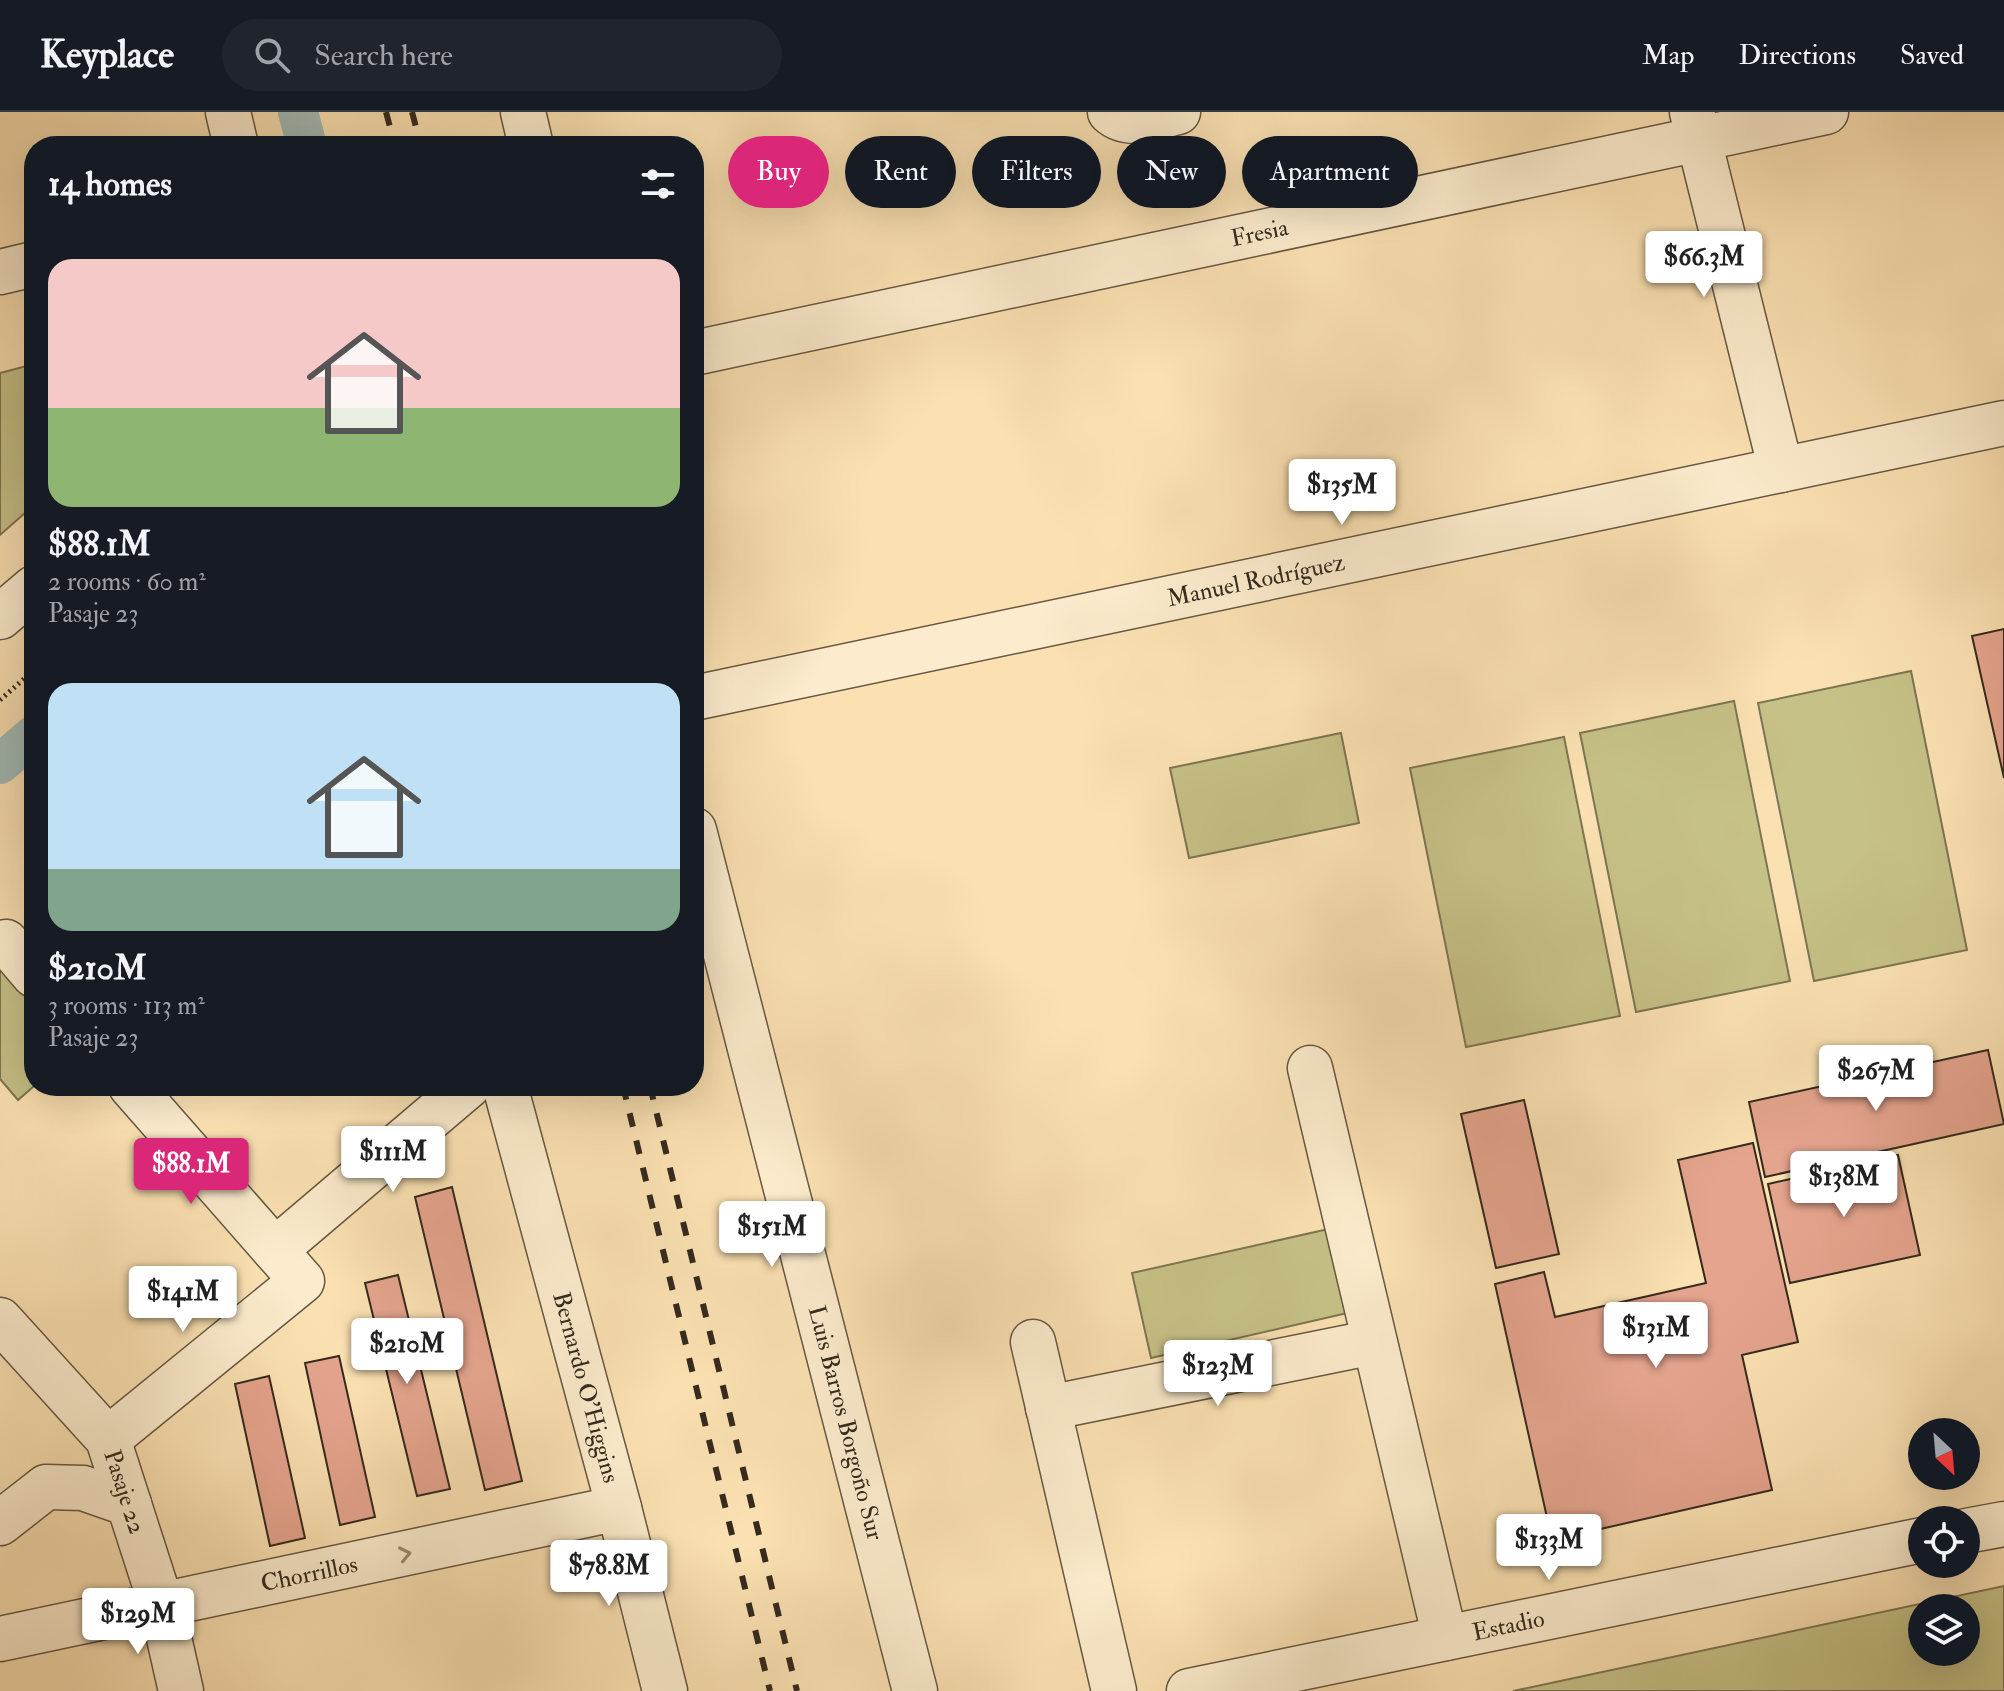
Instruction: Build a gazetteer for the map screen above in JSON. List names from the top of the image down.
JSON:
{
  "streets": {
    "street": [
      "Fresia",
      "Manuel Rodríguez",
      "Bernardo O'Higgins",
      "Luis Barros Borgoño Sur",
      "Pasaje 22",
      "Chorrillos",
      "Estadio"
    ]
  },
  "crossings": [
    ["Bernardo O'Higgins", "Chorrillos"],
    ["Pasaje 22", "Chorrillos"]
  ],
  "one_way": ["Chorrillos"],
  "north": "bottom right",
  "page": {
    "header": "Keyplace",
    "search": "Search here",
    "nav": ["Map", "Directions", "Saved"],
    "chip": [
      "Buy",
      "Rent",
      "Filters",
      "New",
      "Apartment"
    ],
    "heading": "14 homes",
    "price": [
      "$66.3M",
      "$135M",
      "$267M",
      "$111M",
      "$88.1M",
      "$138M",
      "$151M",
      "$141M",
      "$131M",
      "$210M",
      "$123M",
      "$133M",
      "$78.8M",
      "$129M"
    ],
    "list": [
      {
        "name": "$88.1M",
        "note": "2 rooms · 60 m² · Pasaje 23"
      },
      {
        "name": "$210M",
        "note": "3 rooms · 113 m² · Pasaje 23"
      }
    ]
  }
}
